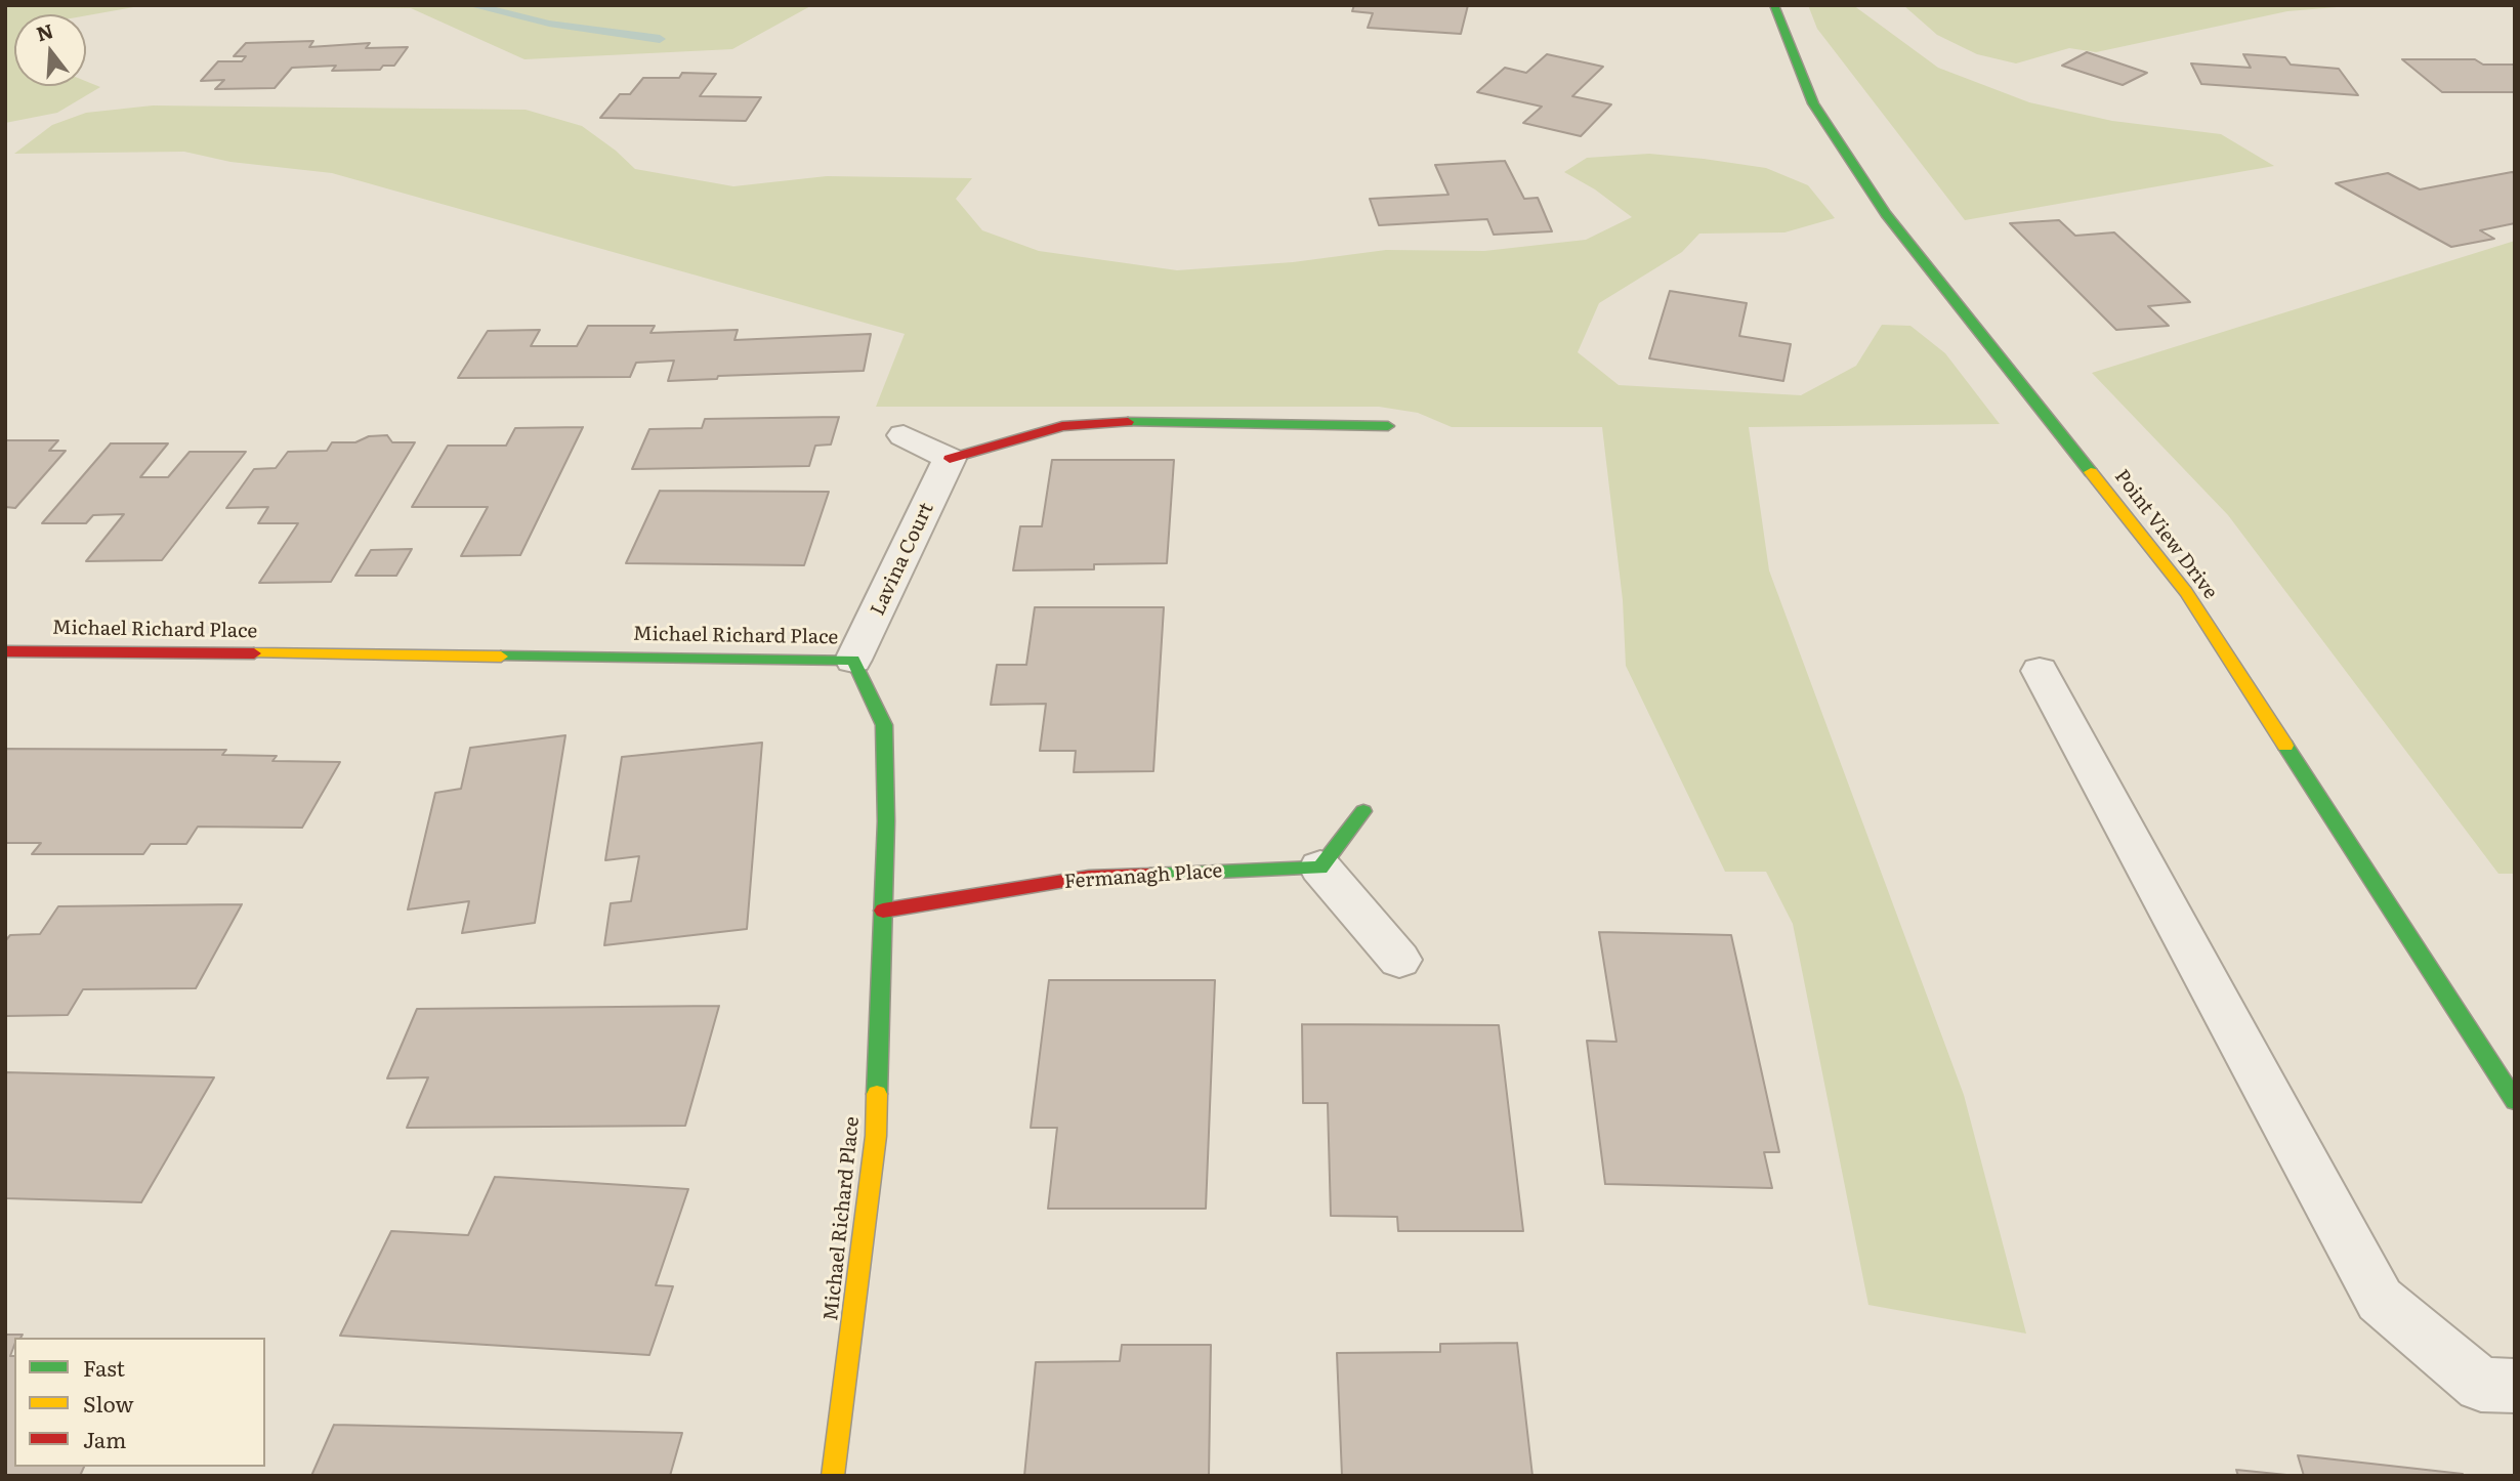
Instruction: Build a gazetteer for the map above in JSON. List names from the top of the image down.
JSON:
{
  "streets": {
    "street": [
      "Point View Drive",
      "Lavina Court",
      "Michael Richard Place",
      "Fermanagh Place"
    ]
  },
  "crossings": [
    ["Lavina Court", "Michael Richard Place"],
    ["Michael Richard Place", "Fermanagh Place"]
  ],
  "legend": ["Fast", "Slow", "Jam"],
  "north": "top"
}
